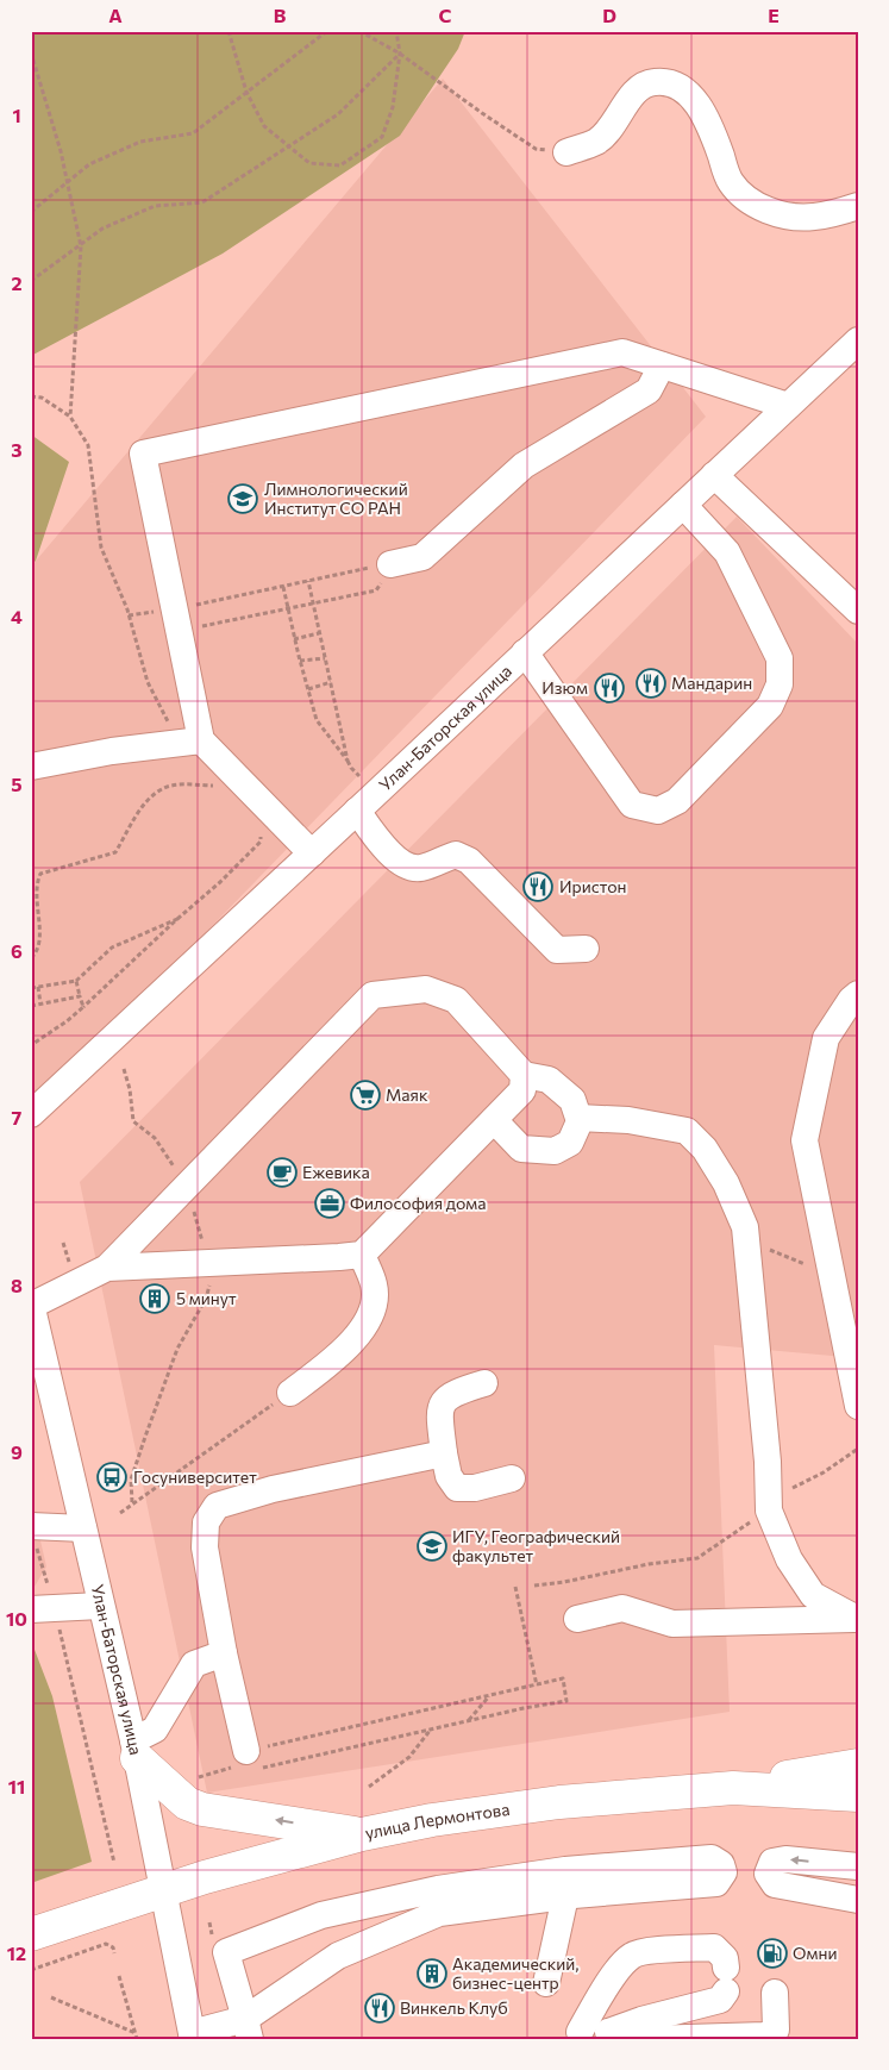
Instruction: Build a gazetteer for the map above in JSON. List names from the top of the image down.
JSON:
{
  "streets": {
    "main road": ["улица Лермонтова"],
    "street": ["Улан-Баторская улица"]
  },
  "crossings": [
    ["Улан-Баторская улица", "улица Лермонтова"]
  ],
  "places": {
    "school or university": ["Лимнологический Институт СО РАН", "ИГУ, Географический факультет"],
    "restaurant": [
      "Мандарин",
      "Изюм",
      "Иристон",
      "Винкель Клуб"
    ],
    "supermarket": ["Маяк"],
    "cafe": ["Ежевика"],
    "office": ["Философия дома"],
    "building": ["5 минут", "Академический, бизнес-центр"],
    "bus stop": ["Госуниверситет"],
    "fuel station": ["Омни"]
  },
  "grid": {
    "columns": [
      "A",
      "B",
      "C",
      "D",
      "E"
    ],
    "rows": [
      "1",
      "2",
      "3",
      "4",
      "5",
      "6",
      "7",
      "8",
      "9",
      "10",
      "11",
      "12"
    ]
  }
}
